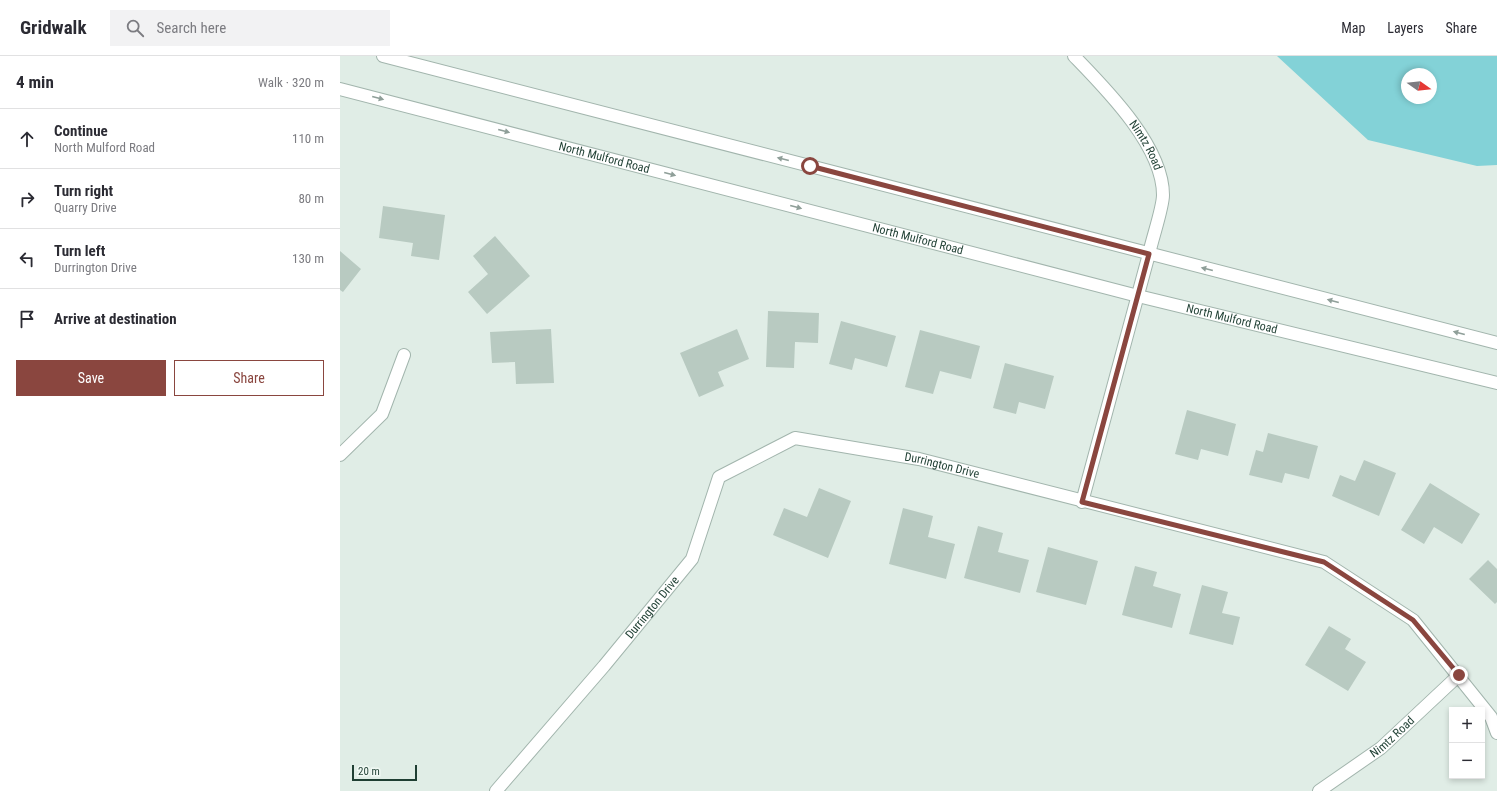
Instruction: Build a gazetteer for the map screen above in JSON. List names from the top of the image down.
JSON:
{
  "streets": {
    "street": ["Nimtz Road", "North Mulford Road", "Durrington Drive"]
  },
  "crossings": [
    ["Nimtz Road", "North Mulford Road"],
    ["Nimtz Road", "Durrington Drive"]
  ],
  "scale_bar": "20 m",
  "north": "right",
  "page": {
    "header": "Gridwalk",
    "search": "Search here",
    "nav": ["Map", "Layers", "Share"],
    "heading": ["4 min", "Walk · 320 m"],
    "list": [
      ["Continue", "North Mulford Road", "110 m"],
      ["Turn right", "Quarry Drive", "80 m"],
      ["Turn left", "Durrington Drive", "130 m"],
      "Arrive at destination"
    ],
    "buttons": ["Save", "Share"],
    "map_buttons": ["+", "−"],
    "scale": "20 m"
  }
}
